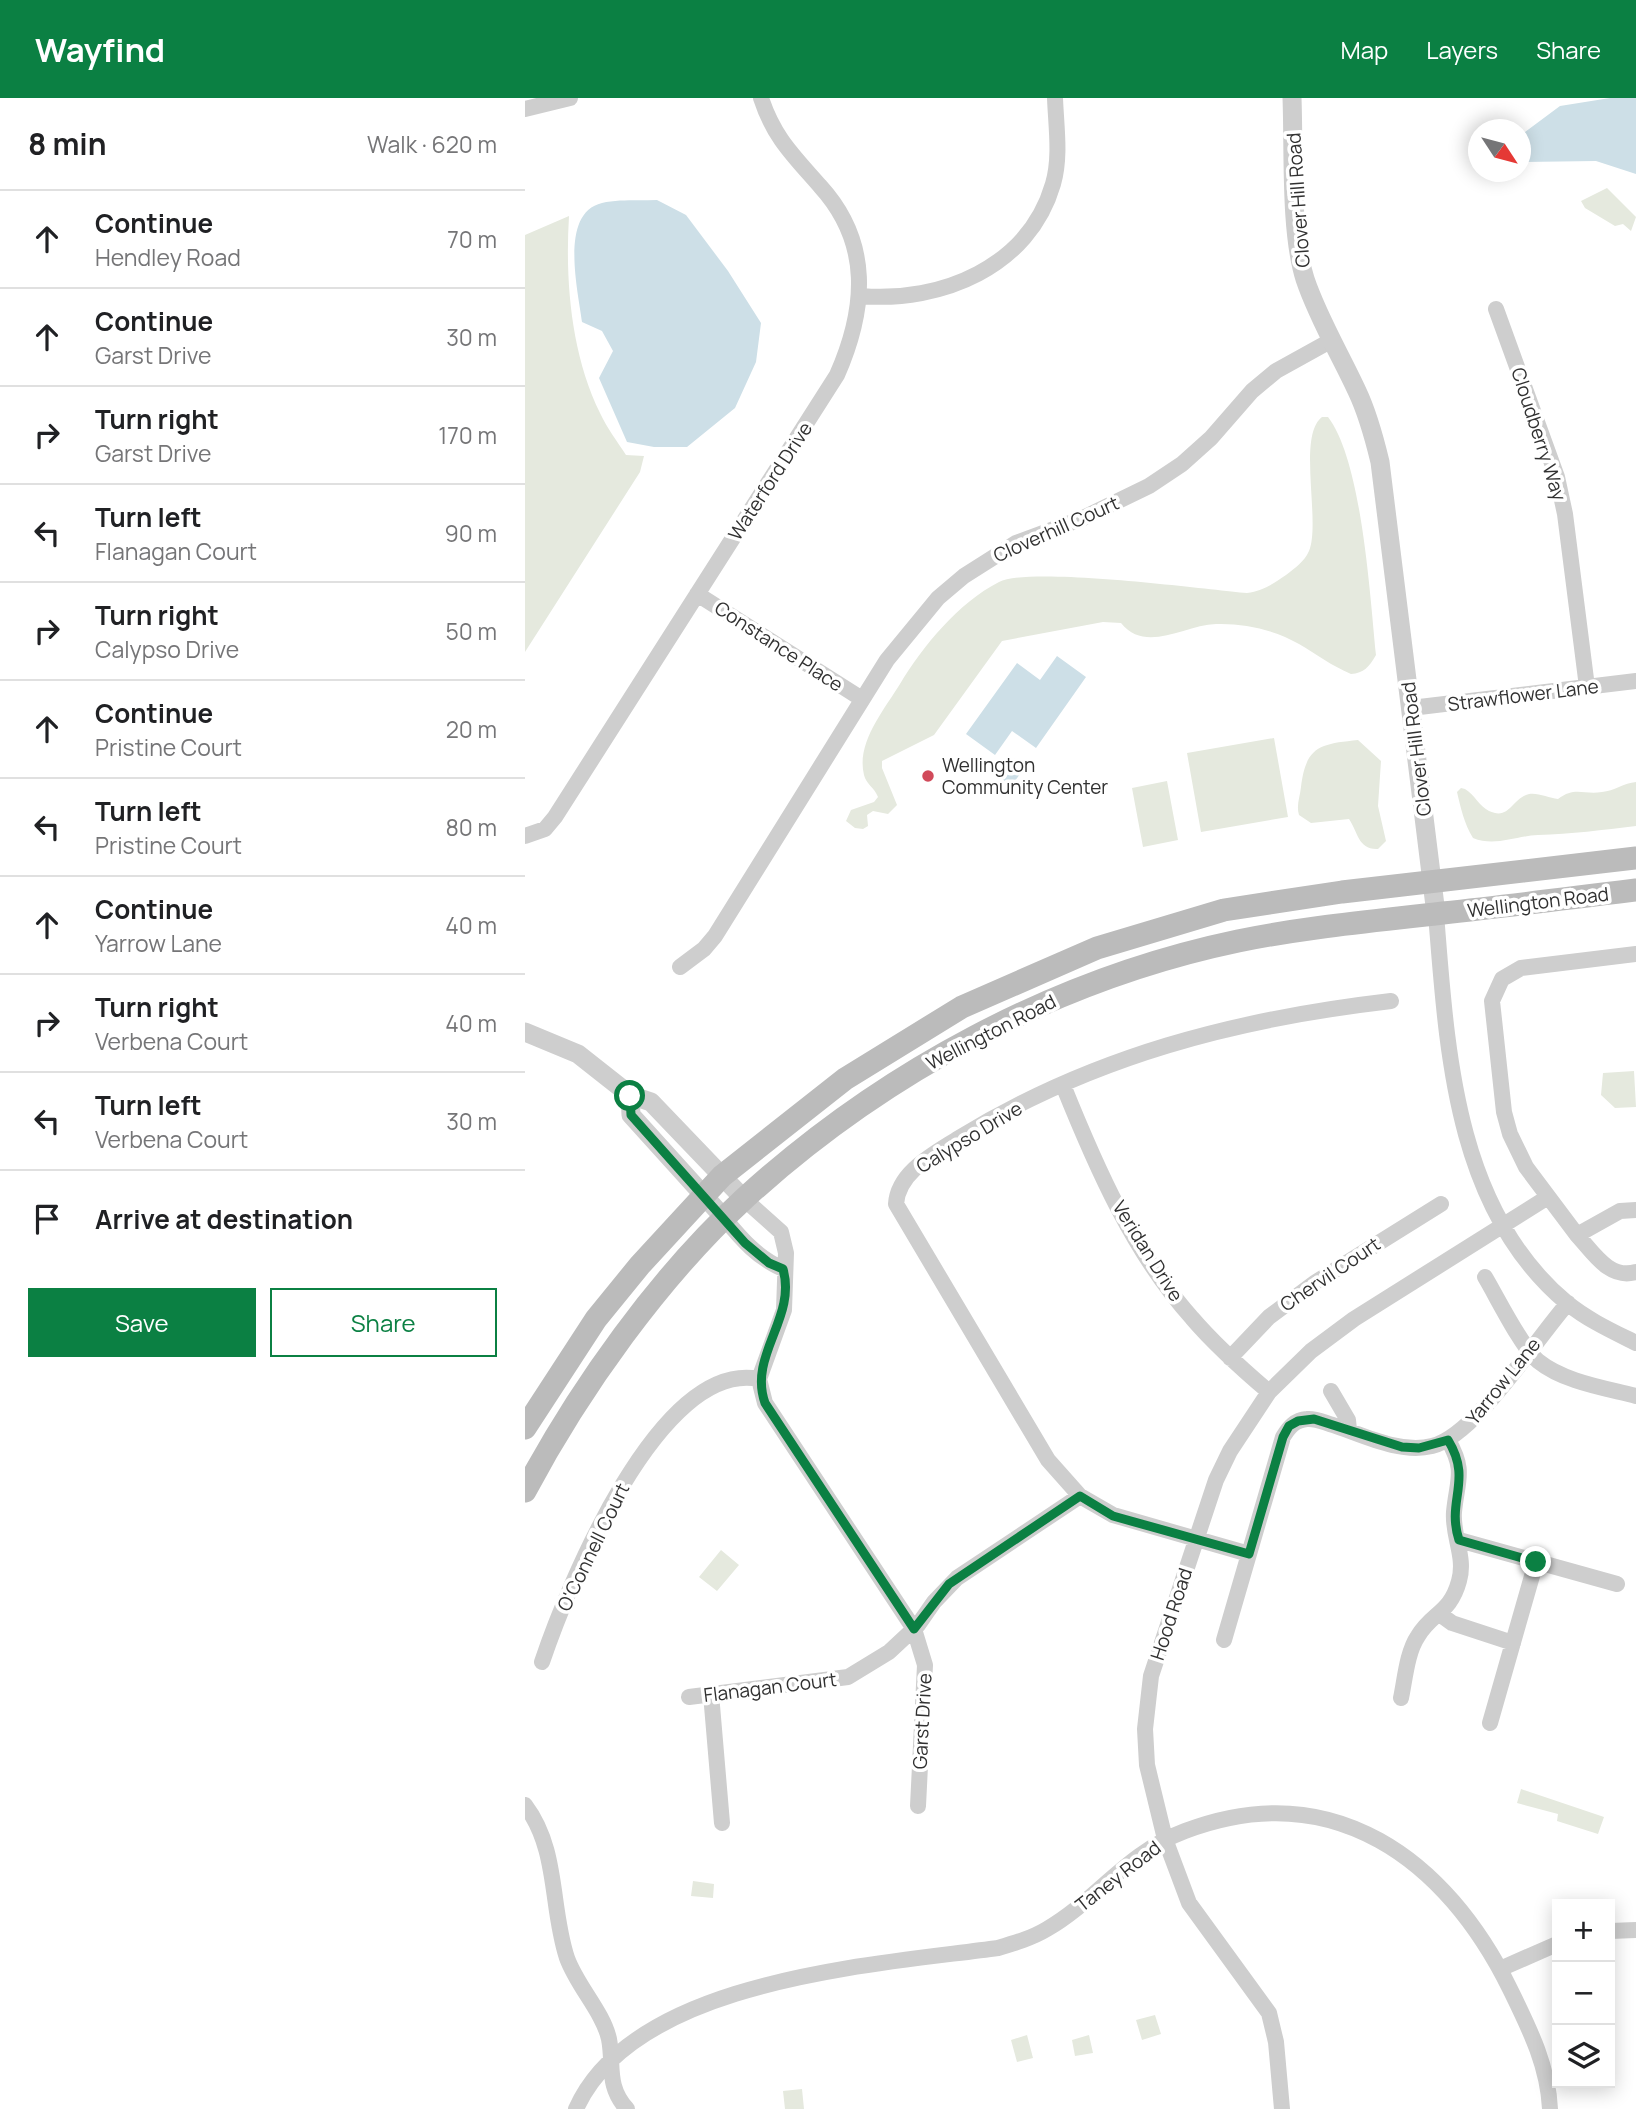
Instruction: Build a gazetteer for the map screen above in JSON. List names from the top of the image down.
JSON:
{
  "streets": {
    "main road": ["Wellington Road"],
    "street": [
      "Clover Hill Road",
      "Cloudberry Way",
      "Waterford Drive",
      "Cloverhill Court",
      "Constance Place",
      "Strawflower Lane",
      "Calypso Drive",
      "Veridan Drive",
      "Chervil Court",
      "Yarrow Lane",
      "O'Connell Court",
      "Hood Road",
      "Flanagan Court",
      "Garst Drive",
      "Taney Road"
    ]
  },
  "crossings": [
    ["Clover Hill Road", "Cloverhill Court"],
    ["Clover Hill Road", "Strawflower Lane"],
    ["Clover Hill Road", "Wellington Road"],
    ["Clover Hill Road", "Yarrow Lane"],
    ["Clover Hill Road", "Hood Road"],
    ["Cloudberry Way", "Strawflower Lane"],
    ["Waterford Drive", "Constance Place"],
    ["Cloverhill Court", "Constance Place"],
    ["Calypso Drive", "Veridan Drive"],
    ["Calypso Drive", "Yarrow Lane"],
    ["Calypso Drive", "Hood Road"],
    ["Calypso Drive", "Flanagan Court"],
    ["Veridan Drive", "Chervil Court"],
    ["Veridan Drive", "Hood Road"],
    ["O'Connell Court", "Garst Drive"],
    ["Hood Road", "Taney Road"],
    ["Flanagan Court", "Garst Drive"]
  ],
  "places": ["Wellington Community Center"],
  "north": "bottom right",
  "page": {
    "header": "Wayfind",
    "nav": ["Map", "Layers", "Share"],
    "heading": ["8 min", "Walk · 620 m"],
    "list": [
      ["Continue", "Hendley Road", "70 m"],
      ["Continue", "Garst Drive", "30 m"],
      ["Turn right", "Garst Drive", "170 m"],
      ["Turn left", "Flanagan Court", "90 m"],
      ["Turn right", "Calypso Drive", "50 m"],
      ["Continue", "Pristine Court", "20 m"],
      ["Turn left", "Pristine Court", "80 m"],
      ["Continue", "Yarrow Lane", "40 m"],
      ["Turn right", "Verbena Court", "40 m"],
      ["Turn left", "Verbena Court", "30 m"],
      "Arrive at destination"
    ],
    "buttons": ["Save", "Share"],
    "map_buttons": ["+", "−"]
  }
}
